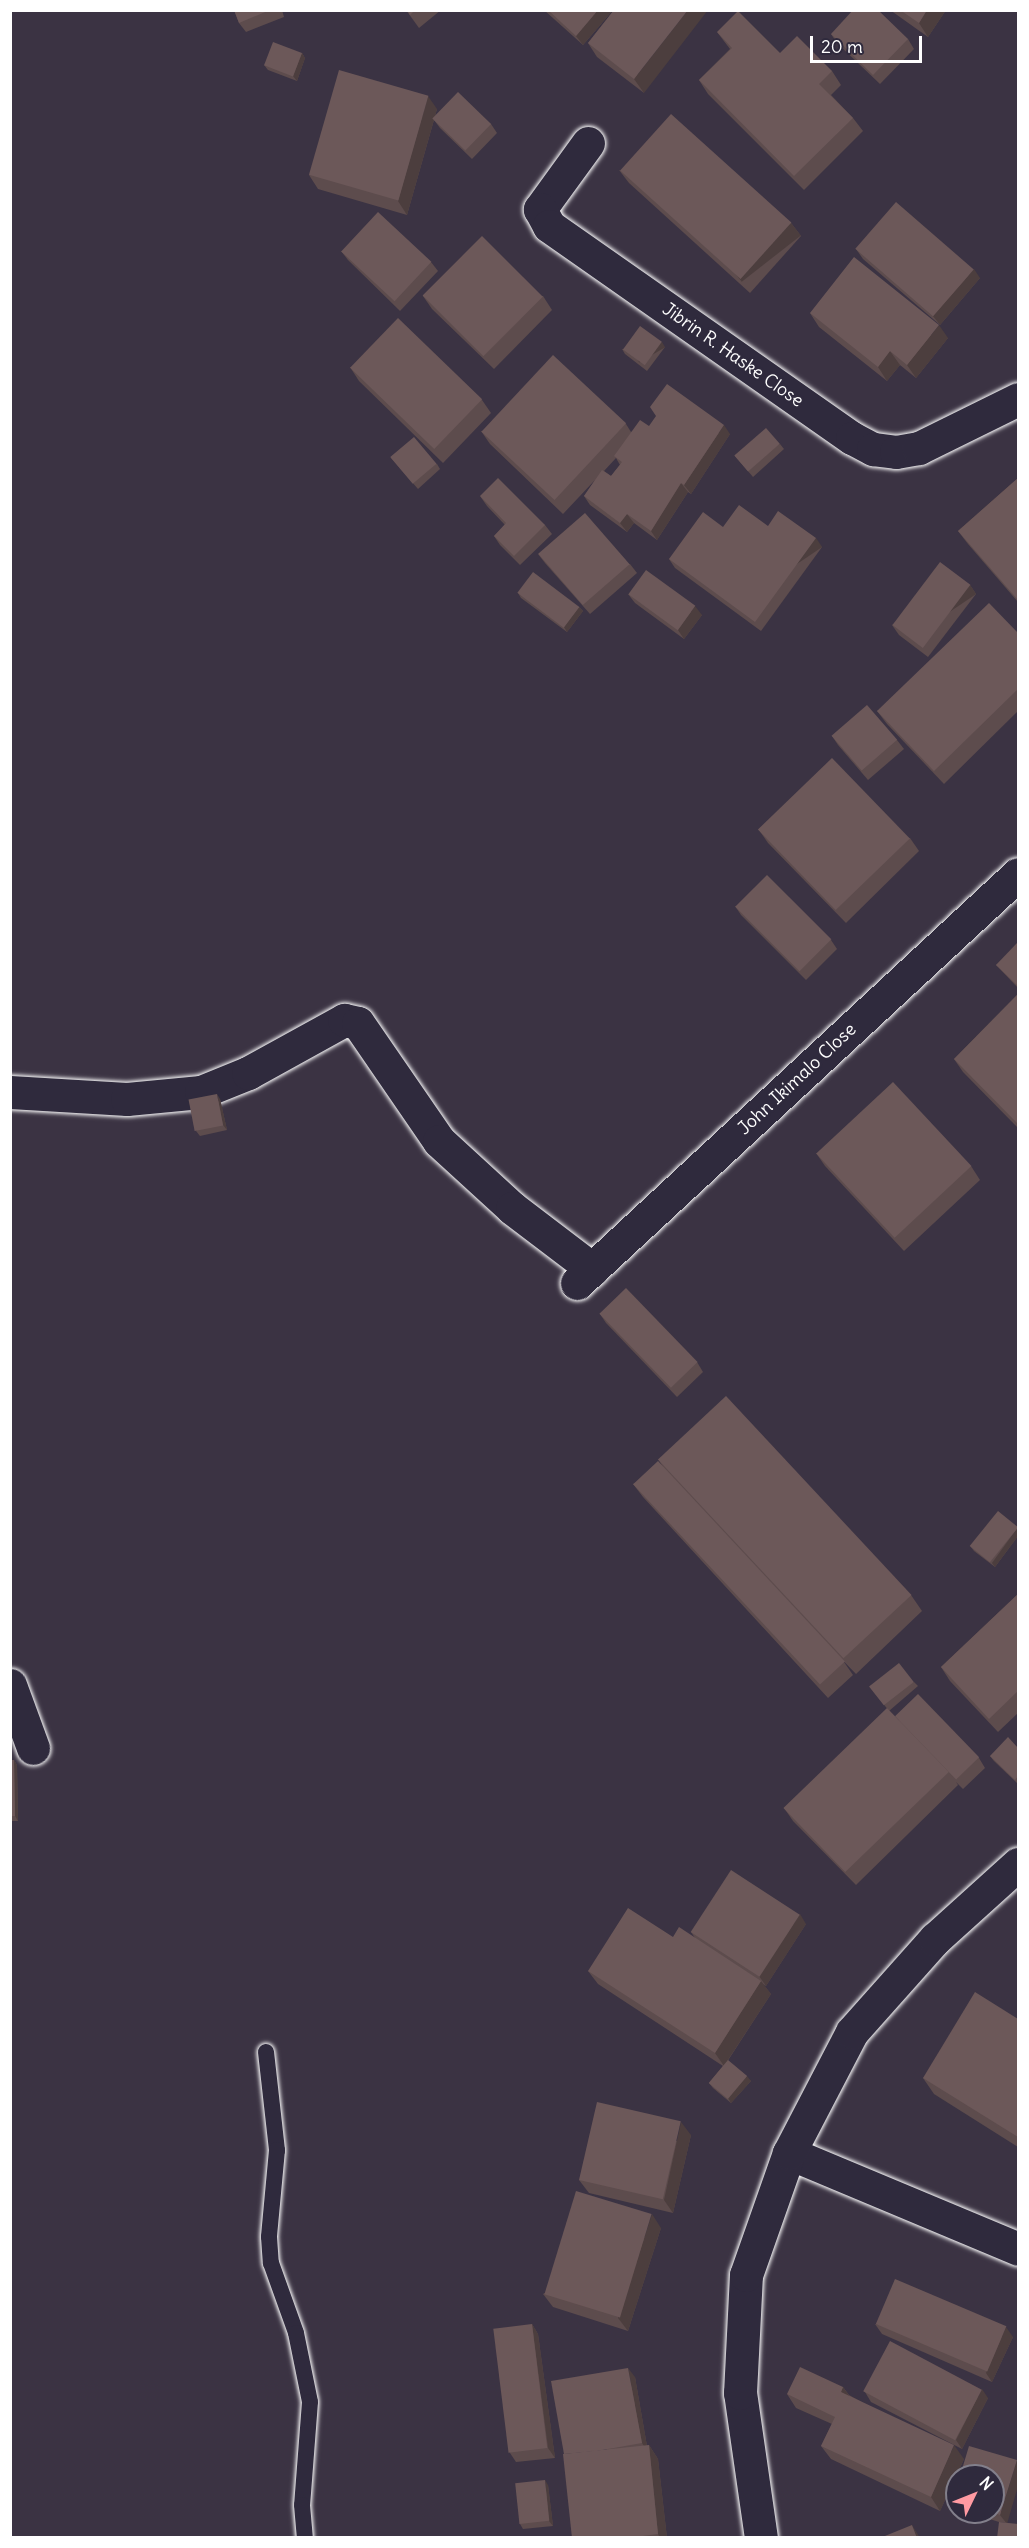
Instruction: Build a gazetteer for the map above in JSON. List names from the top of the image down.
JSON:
{
  "streets": {
    "street": ["Jibrin R. Haske Close", "John Ikimalo Close"]
  },
  "scale_bar": "20 m",
  "north": "top right"
}
